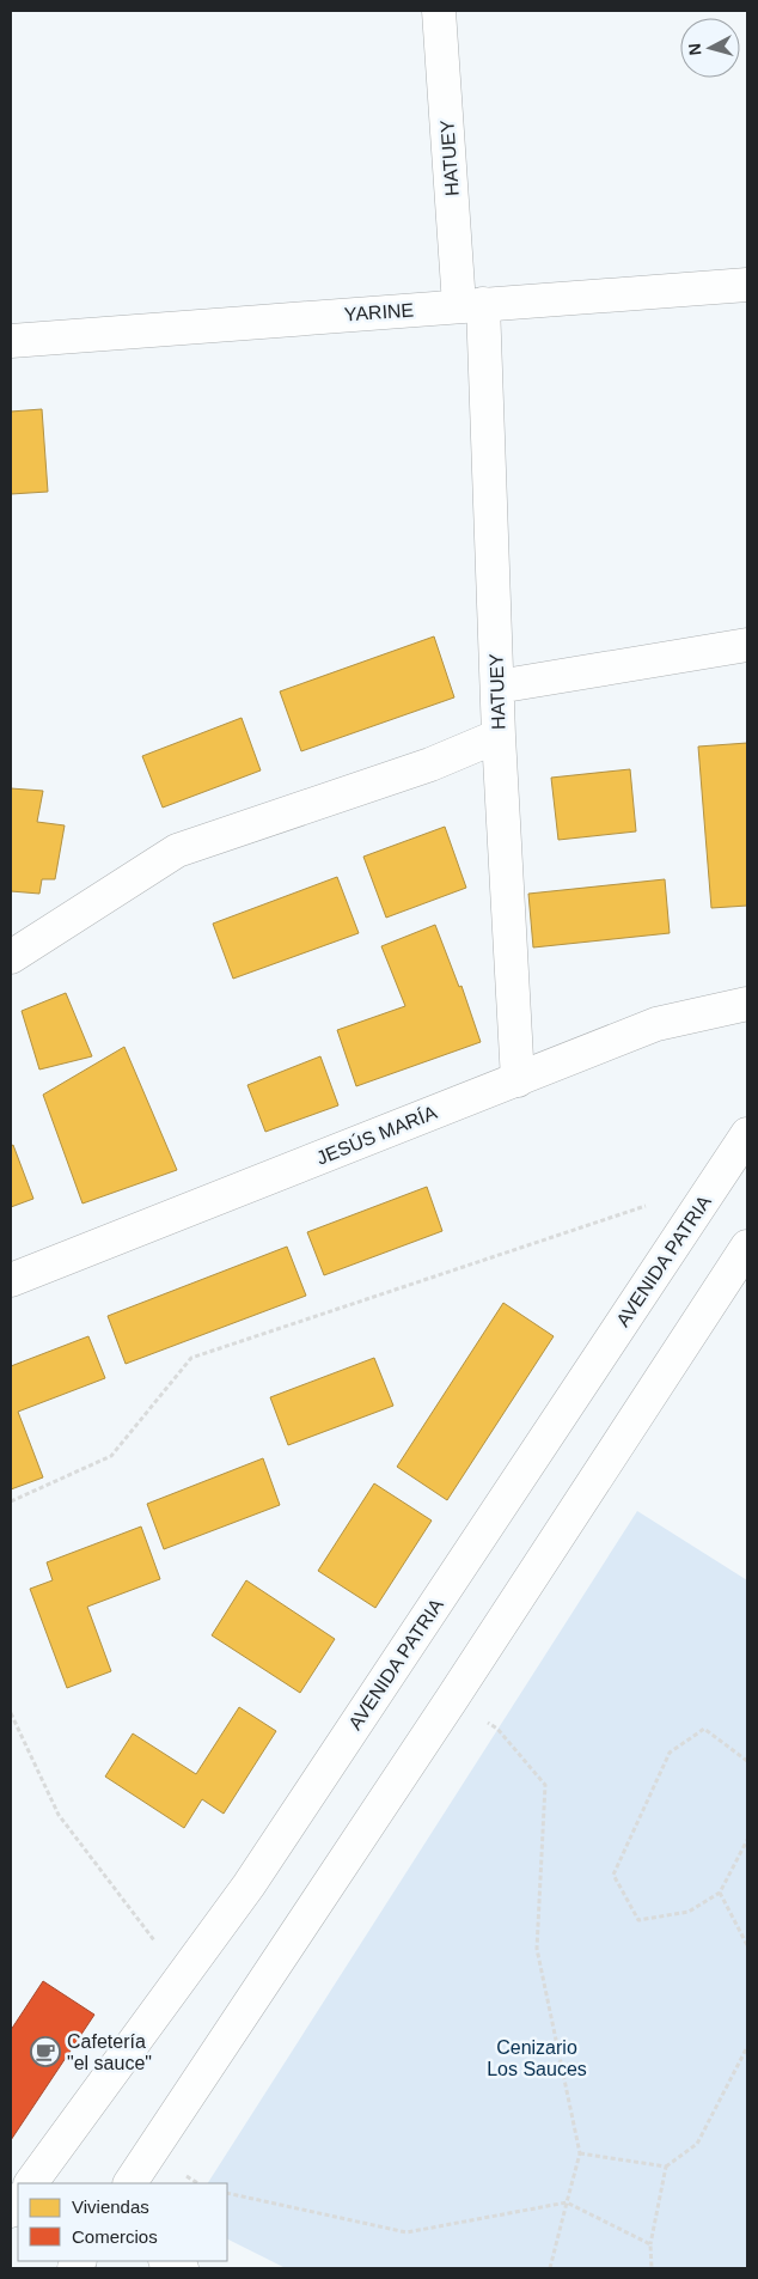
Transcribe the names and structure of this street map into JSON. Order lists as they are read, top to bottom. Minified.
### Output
{"streets":{"street":["HATUEY","YARINE","JESÚS MARÍA","AVENIDA PATRIA"]},"crossings":[["HATUEY","YARINE"],["HATUEY","JESÚS MARÍA"]],"parks":["Cenizario Los Sauces"],"places":{"cafe":["Cafetería \"el sauce\""]},"legend":["Viviendas","Comercios"],"north":"left"}
